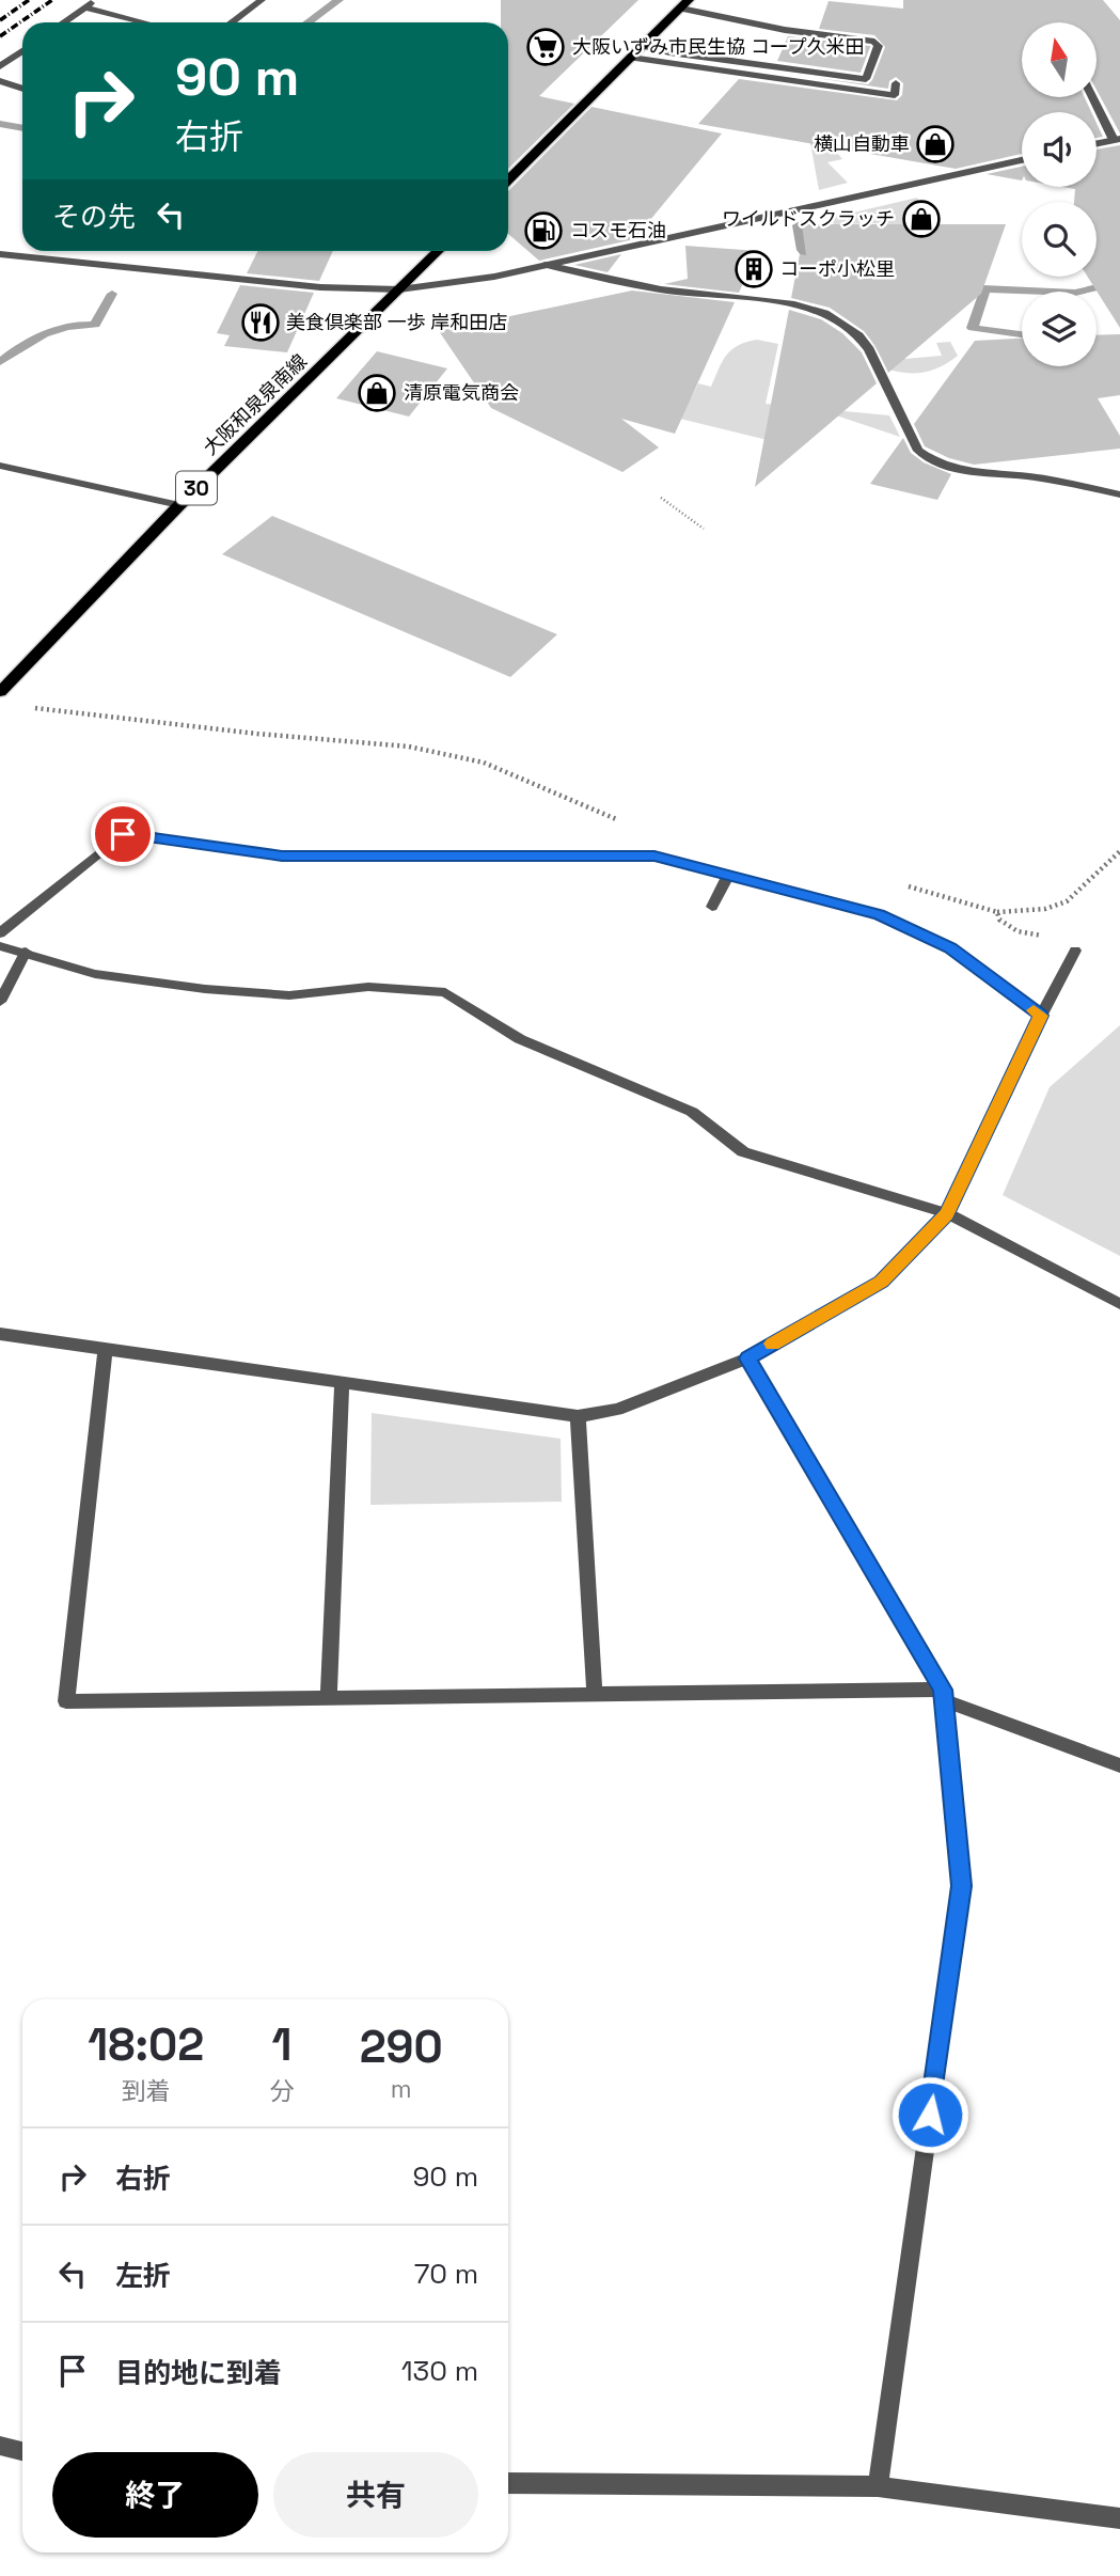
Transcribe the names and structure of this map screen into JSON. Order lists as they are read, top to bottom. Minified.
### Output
{"streets":{"main road":["大阪和泉泉南線","30"]},"places":{"supermarket":["大阪いずみ市民生協 コープ久米田"],"shop":["横山自動車","ワイルドスクラッチ","清原電気商会"],"fuel station":["コスモ石油"],"building":["コーポ小松里"],"restaurant":["美食倶楽部 一歩 岸和田店"]},"north":"top","page":{"turn":["90 m","右折"],"then":"その先","eta":["18:02","到着","1","分","290","m"],"list":[{"name":"右折","value":"90 m"},{"name":"左折","value":"70 m"},{"name":"目的地に到着","value":"130 m"}],"buttons":["終了","共有"]}}
